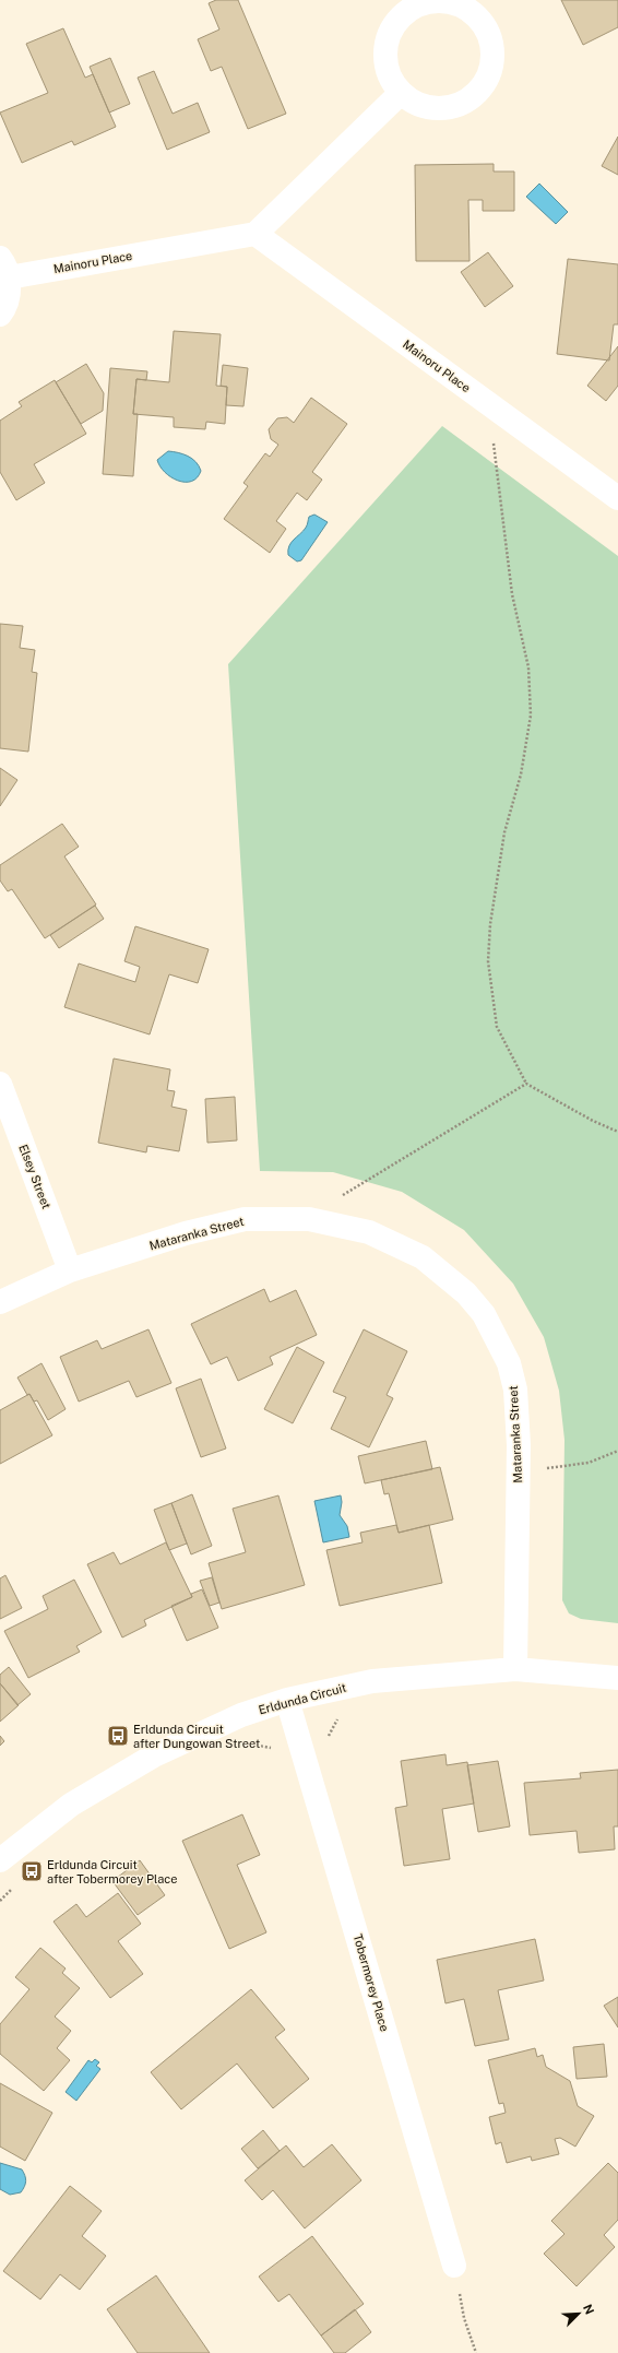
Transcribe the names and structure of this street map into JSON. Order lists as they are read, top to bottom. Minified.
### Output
{"streets":{"street":["Mainoru Place","Elsey Street","Mataranka Street","Erldunda Circuit","Tobermorey Place"]},"crossings":[["Elsey Street","Mataranka Street"],["Mataranka Street","Erldunda Circuit"],["Erldunda Circuit","Tobermorey Place"]],"places":{"bus stop":["Erldunda Circuit after Dungowan Street","Erldunda Circuit after Tobermorey Place"]},"north":"top right"}
